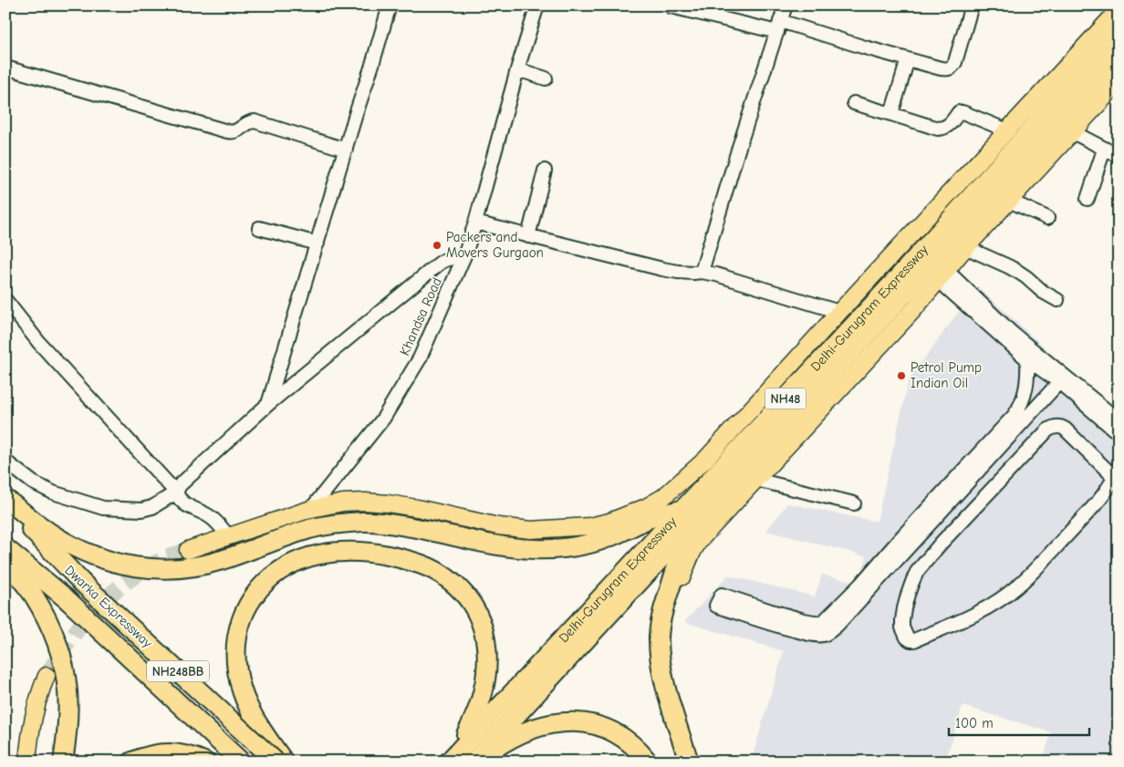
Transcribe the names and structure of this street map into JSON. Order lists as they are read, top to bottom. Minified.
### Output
{"streets":{"highway":["Delhi-Gurugram Expressway","NH48","Dwarka Expressway","NH248BB"],"street":["Khandsa Road"]},"places":["Packers and Movers Gurgaon","Petrol Pump Indian Oil"],"scale_bar":"100 m"}
